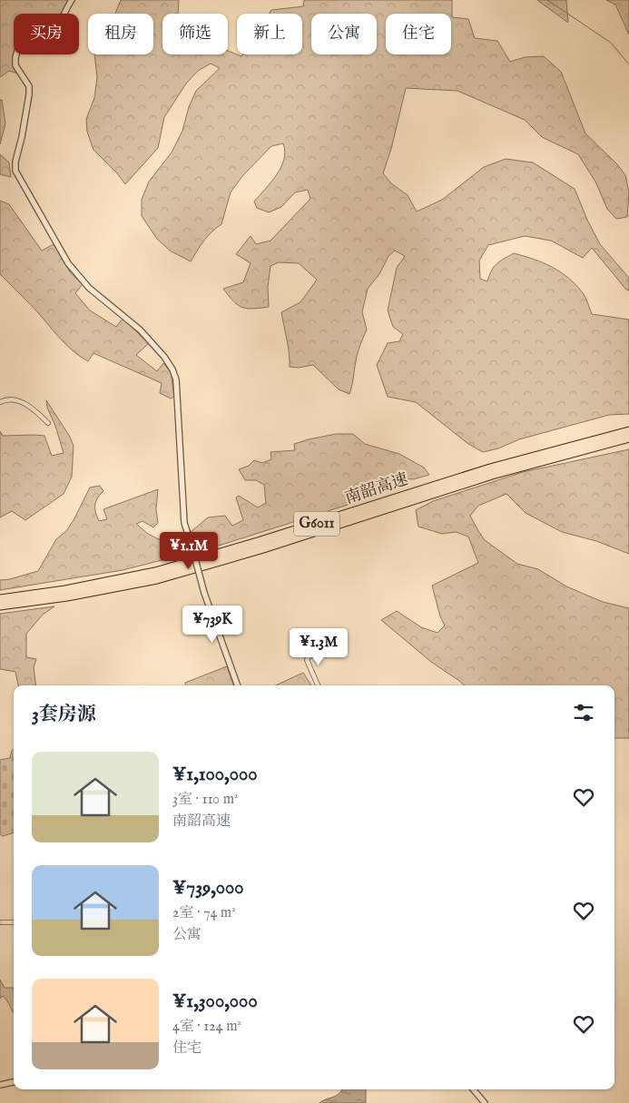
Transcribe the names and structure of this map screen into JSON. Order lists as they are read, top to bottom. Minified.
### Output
{"streets":{"highway":["南韶高速","G6011"]},"page":{"chip":["买房","租房","筛选","新上","公寓","住宅"],"price":["¥1.1M","¥739K","¥1.3M"],"heading":"3套房源","list":[{"name":"¥1,100,000","note":"3室 · 110 m² · 南韶高速"},{"name":"¥739,000","note":"2室 · 74 m² · 公寓"},{"name":"¥1,300,000","note":"4室 · 124 m² · 住宅"}]}}
